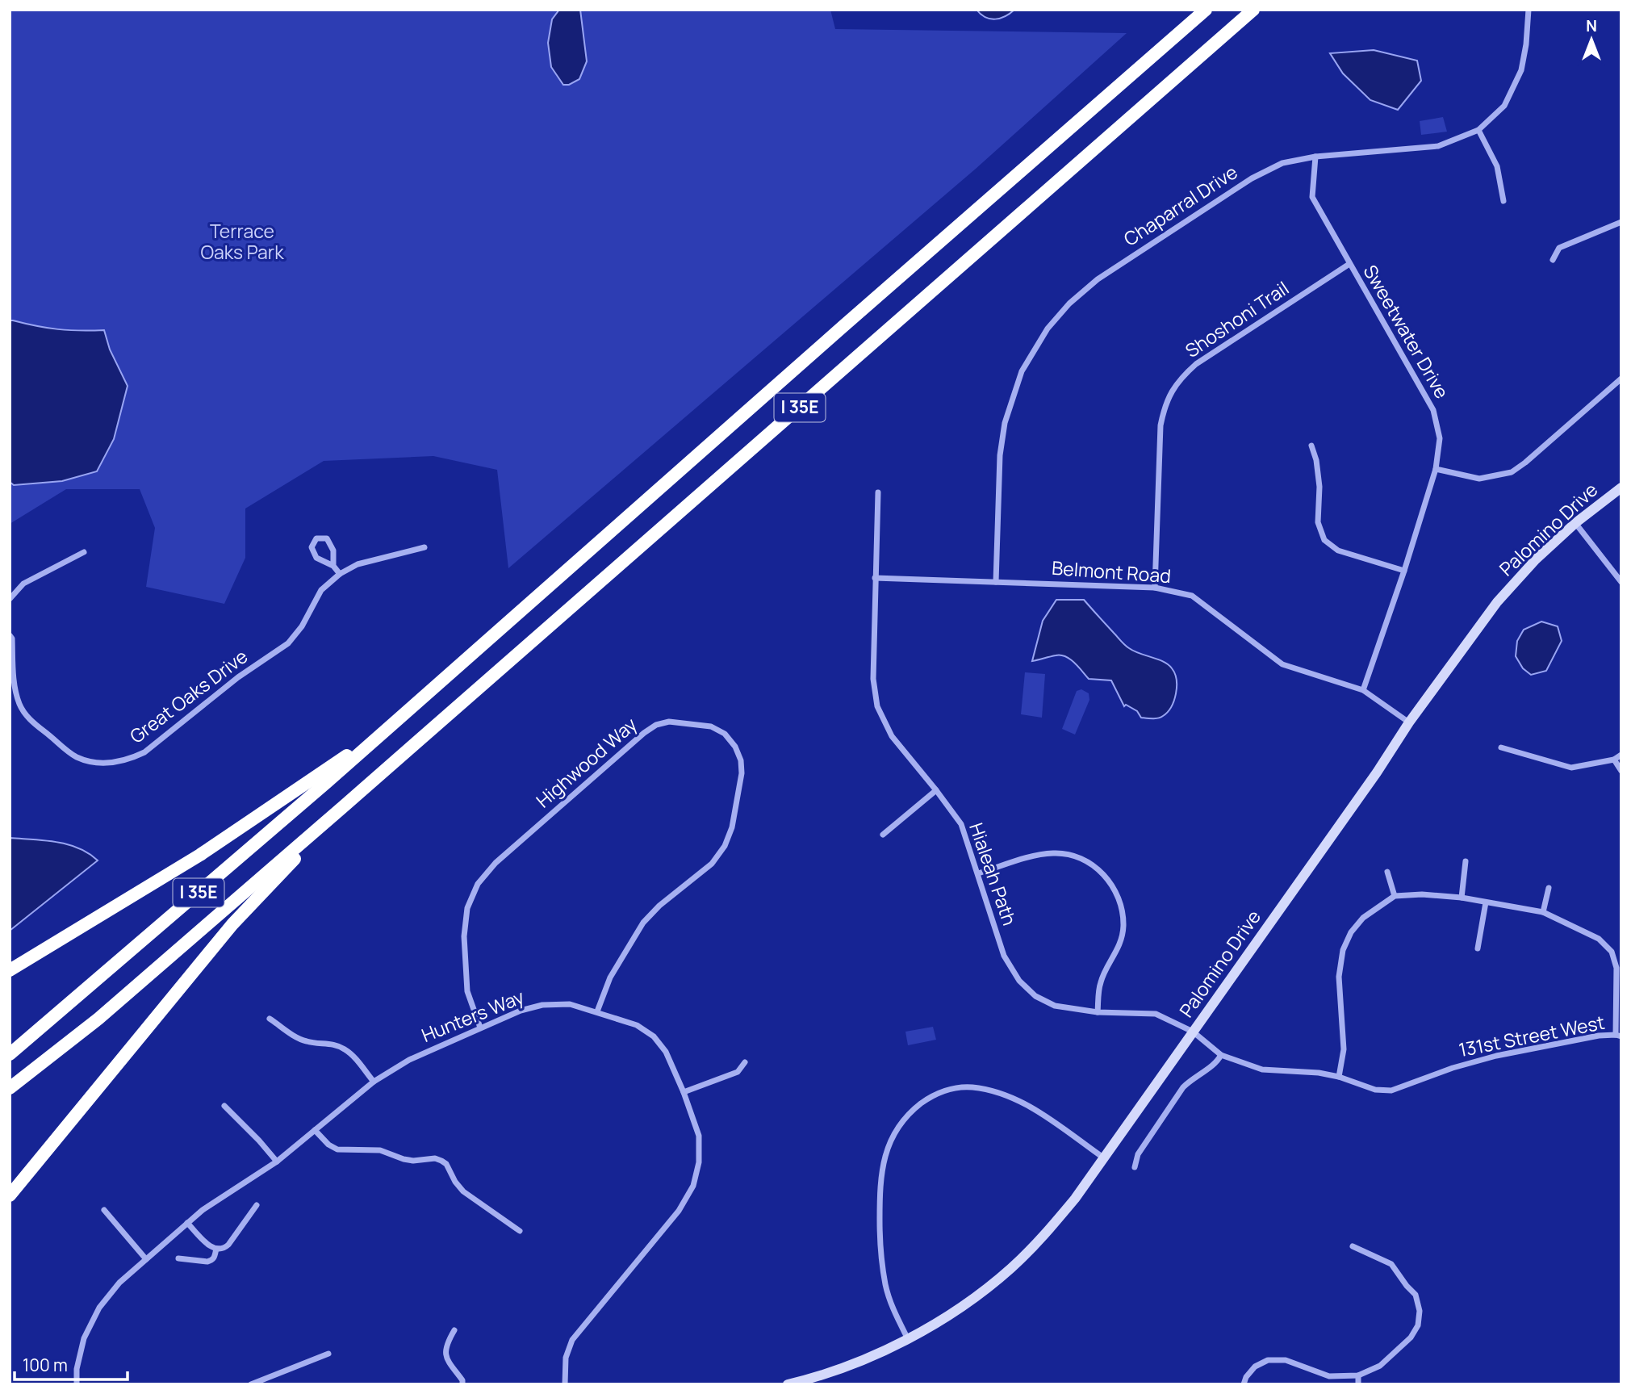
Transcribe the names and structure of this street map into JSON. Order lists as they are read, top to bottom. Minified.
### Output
{"streets":{"highway":["I 35E"],"street":["Chaparral Drive","Shoshoni Trail","Sweetwater Drive","Palomino Drive","Belmont Road","Great Oaks Drive","Highwood Way","Hialeah Path","Hunters Way","131st Street West"]},"crossings":[["Chaparral Drive","Sweetwater Drive"],["Chaparral Drive","Belmont Road"],["Shoshoni Trail","Sweetwater Drive"],["Shoshoni Trail","Belmont Road"],["Sweetwater Drive","Belmont Road"],["Palomino Drive","Belmont Road"],["Palomino Drive","Hialeah Path"],["Palomino Drive","131st Street West"],["Belmont Road","Hialeah Path"],["Highwood Way","Hunters Way"],["Hialeah Path","131st Street West"]],"parks":["Terrace Oaks Park"],"scale_bar":"100 m","north":"top"}
